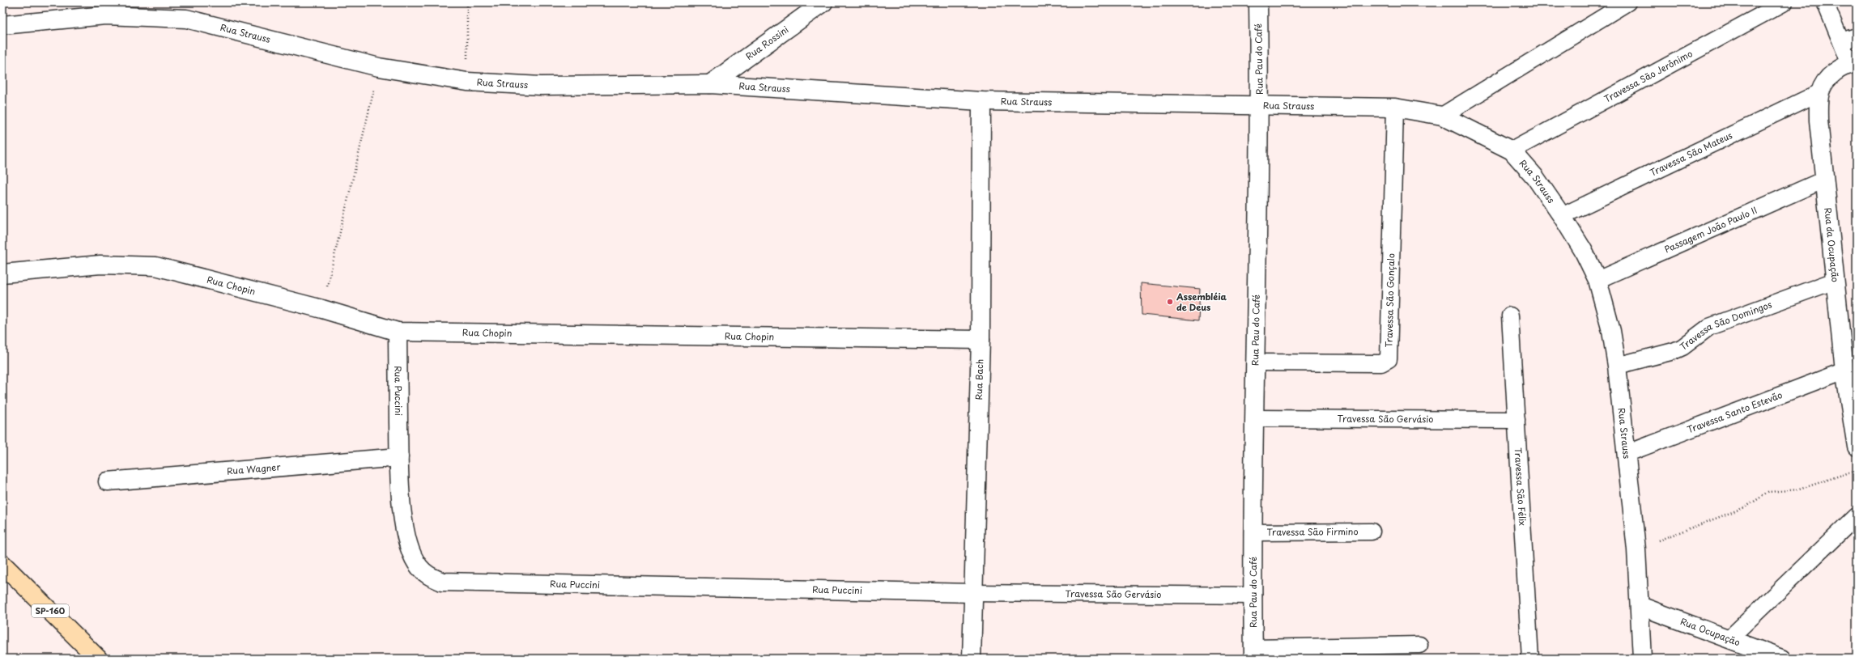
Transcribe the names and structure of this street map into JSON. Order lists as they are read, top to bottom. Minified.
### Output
{"streets":{"highway":["SP-160"],"street":["Rua Strauss","Rua Rossini","Rua Pau do Café","Rua da Ocupação","Rua Chopin","Rua Bach","Rua Puccini","Rua Wagner","Rua Ocupação"],"lane":["Travessa São Jerônimo","Travessa São Mateus","Passagem João Paulo II","Travessa São Gonçalo","Travessa São Domingos","Travessa Santo Estevão","Travessa São Gervásio","Travessa São Félix","Travessa São Firmino"]},"crossings":[["Rua Strauss","Rua Rossini"],["Rua Strauss","Rua Pau do Café"],["Rua Strauss","Travessa São Jerônimo"],["Rua Strauss","Travessa São Mateus"],["Rua Strauss","Passagem João Paulo II"],["Rua Strauss","Travessa São Gonçalo"],["Rua Strauss","Travessa São Domingos"],["Rua Strauss","Rua Bach"],["Rua Strauss","Travessa Santo Estevão"],["Rua Strauss","Rua Ocupação"],["Rua Pau do Café","Travessa São Gonçalo"],["Rua Pau do Café","Travessa São Gervásio"],["Rua Pau do Café","Travessa São Firmino"],["Travessa São Mateus","Rua da Ocupação"],["Passagem João Paulo II","Rua da Ocupação"],["Rua da Ocupação","Travessa São Domingos"],["Rua da Ocupação","Travessa Santo Estevão"],["Rua Chopin","Rua Bach"],["Rua Chopin","Rua Puccini"],["Rua Bach","Rua Puccini"],["Rua Bach","Travessa São Gervásio"],["Rua Puccini","Travessa São Gervásio"],["Rua Puccini","Rua Wagner"],["Travessa São Gervásio","Travessa São Félix"]],"places":["Assembléia de Deus"]}
